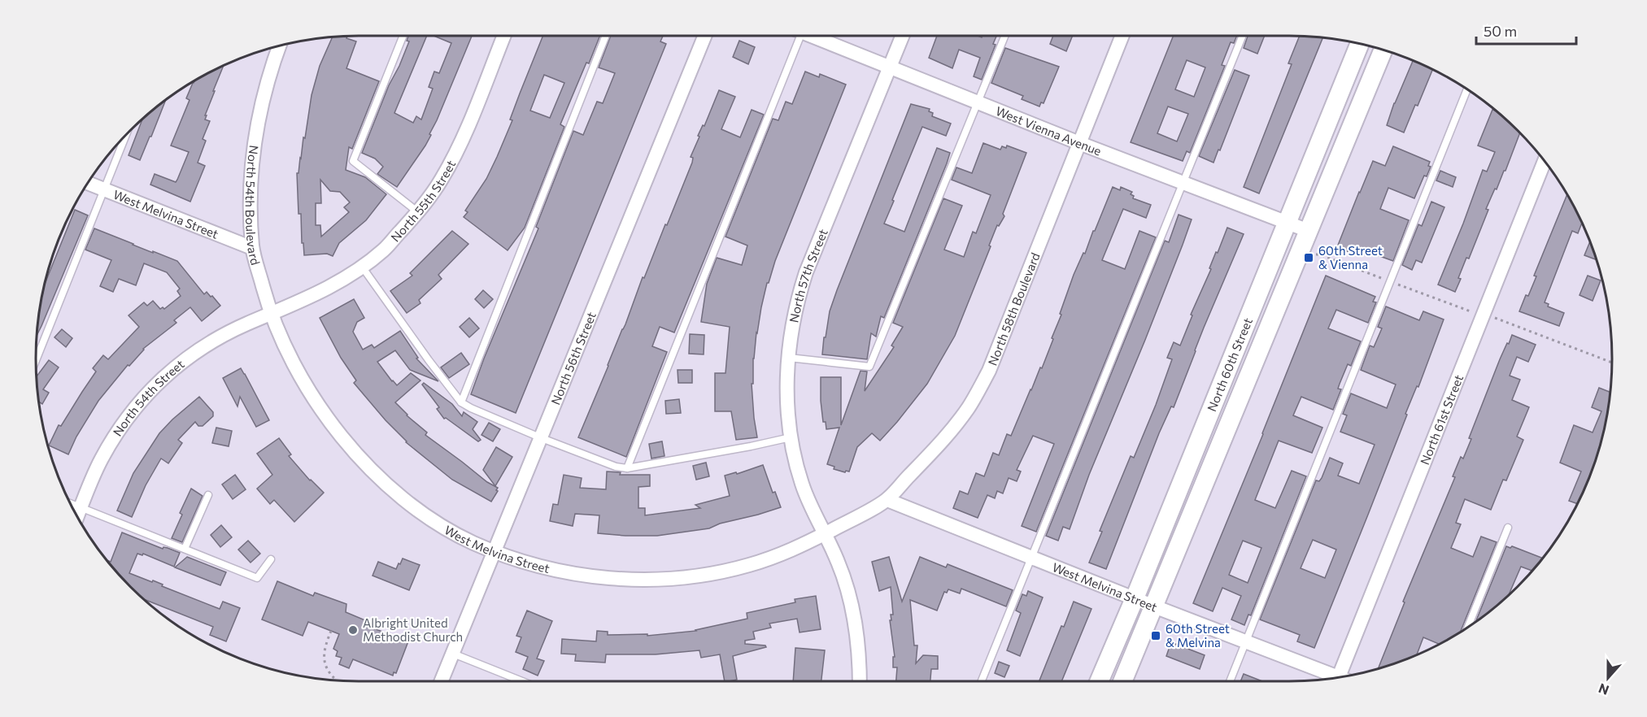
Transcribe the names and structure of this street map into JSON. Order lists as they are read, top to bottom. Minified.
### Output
{"streets":{"main road":["North 60th Street"],"street":["West Vienna Avenue","North 55th Street","North 54th Boulevard","West Melvina Street","North 57th Street","North 58th Boulevard","North 56th Street","North 54th Street","North 61st Street"]},"crossings":[["West Vienna Avenue","North 57th Street"],["West Vienna Avenue","North 58th Boulevard"],["West Vienna Avenue","North 60th Street"],["North 55th Street","North 54th Boulevard"],["North 55th Street","West Melvina Street"],["North 55th Street","North 54th Street"],["North 54th Boulevard","West Melvina Street"],["North 54th Boulevard","North 54th Street"],["West Melvina Street","North 57th Street"],["West Melvina Street","North 58th Boulevard"],["West Melvina Street","North 56th Street"],["West Melvina Street","North 60th Street"],["West Melvina Street","North 54th Street"],["North 57th Street","North 58th Boulevard"]],"places":{"transit":["60th Street & Vienna","60th Street & Melvina"],"other":["Albright United Methodist Church"]},"scale_bar":"50 m","north":"bottom"}
